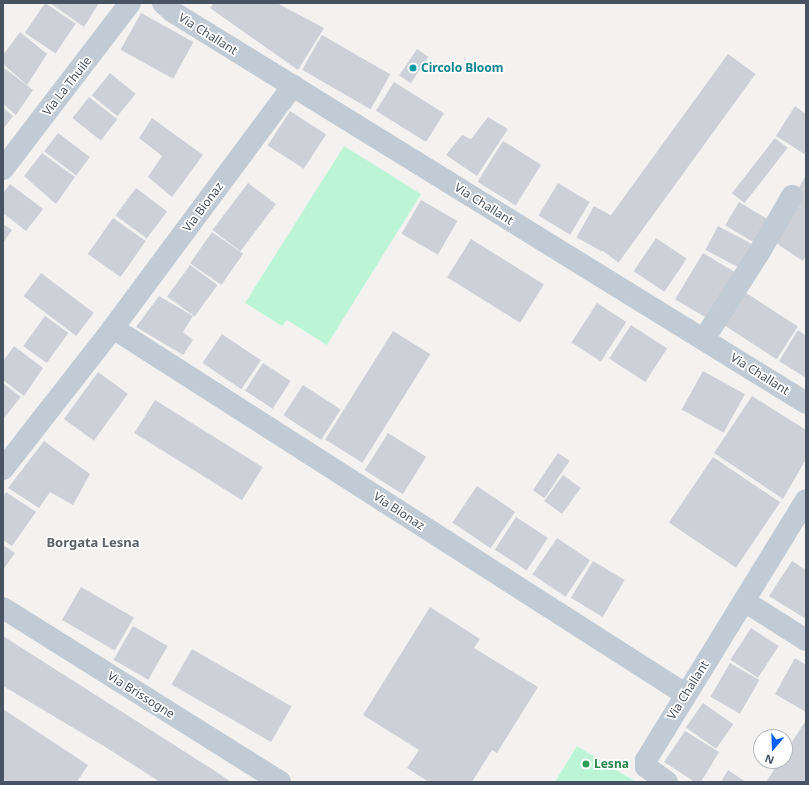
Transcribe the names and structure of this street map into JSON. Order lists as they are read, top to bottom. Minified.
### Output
{"streets":{"street":["Via Challant","Via La Thuile","Via Bionaz","Via Brissogne"]},"crossings":[["Via Challant","Via Bionaz"]],"districts":["Borgata Lesna"],"places":["Circolo Bloom","Lesna"],"north":"bottom"}
